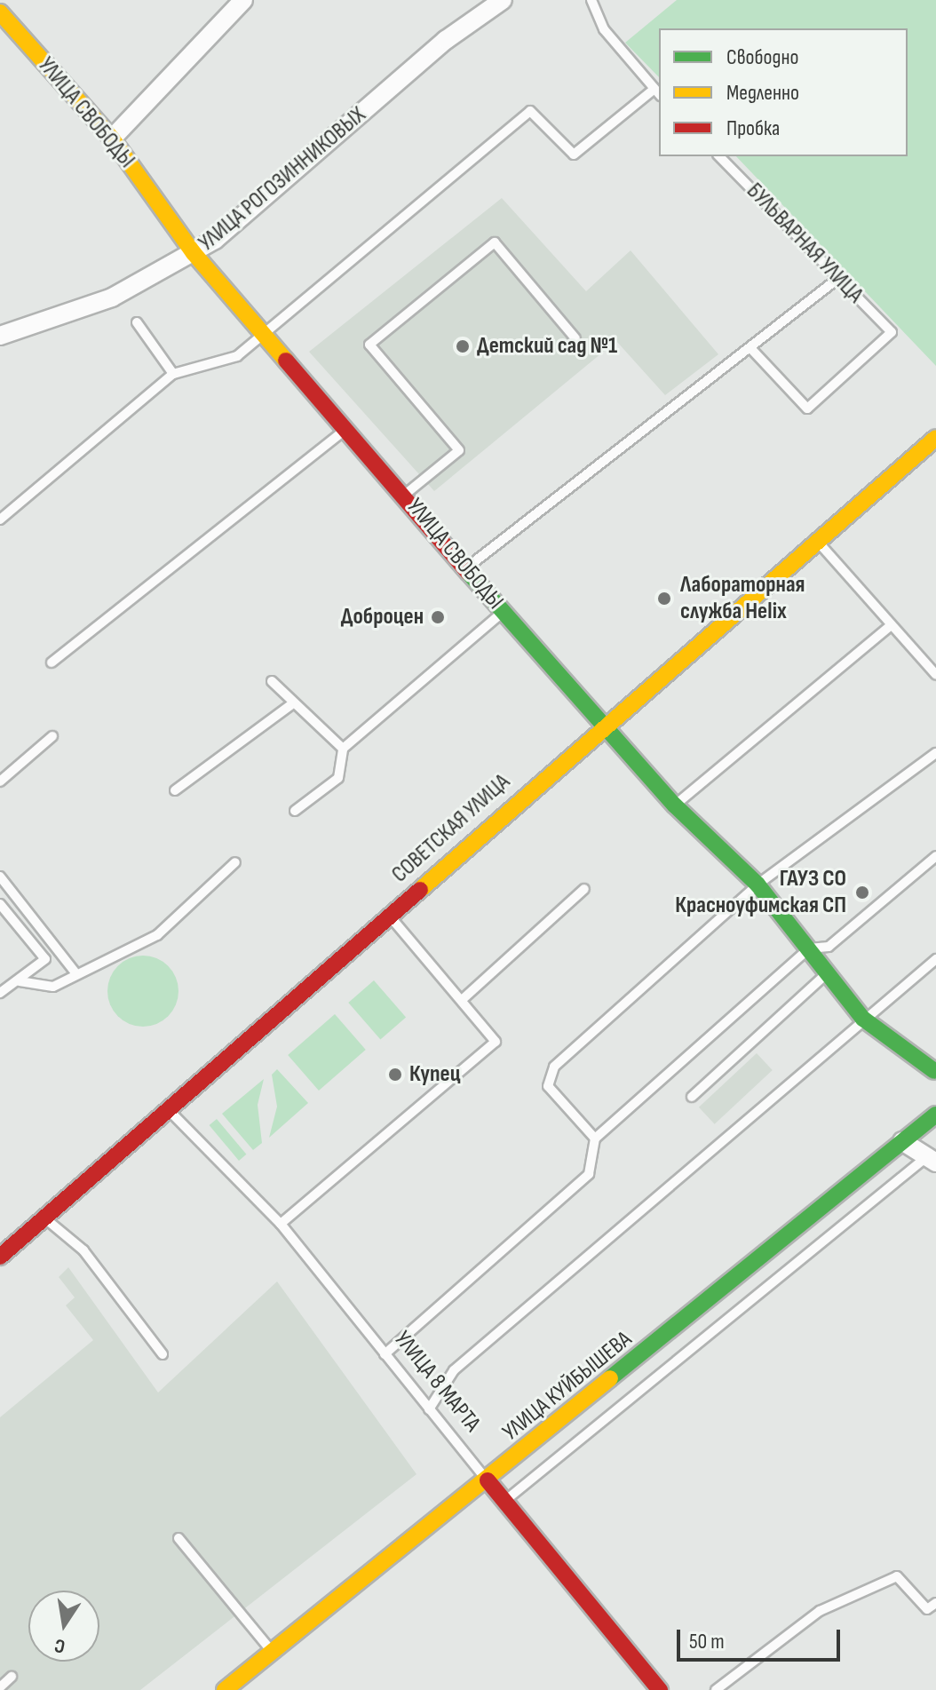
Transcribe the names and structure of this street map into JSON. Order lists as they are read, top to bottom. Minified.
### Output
{"streets":{"main road":["УЛИЦА СВОБОДЫ","СОВЕТСКАЯ УЛИЦА","УЛИЦА 8 МАРТА","УЛИЦА КУЙБЫШЕВА"],"street":["УЛИЦА РОГОЗИННИКОВЫХ"],"lane":["БУЛЬВАРНАЯ УЛИЦА"]},"crossings":[["УЛИЦА СВОБОДЫ","УЛИЦА РОГОЗИННИКОВЫХ"],["УЛИЦА СВОБОДЫ","СОВЕТСКАЯ УЛИЦА"],["СОВЕТСКАЯ УЛИЦА","УЛИЦА 8 МАРТА"],["УЛИЦА 8 МАРТА","УЛИЦА КУЙБЫШЕВА"]],"places":["Детский сад №1","Лабораторная служба Helix","Доброцен","ГАУЗ СО Красноуфимская СП","Купец"],"legend":["Свободно","Медленно","Пробка"],"scale_bar":"50 m","north":"bottom"}
